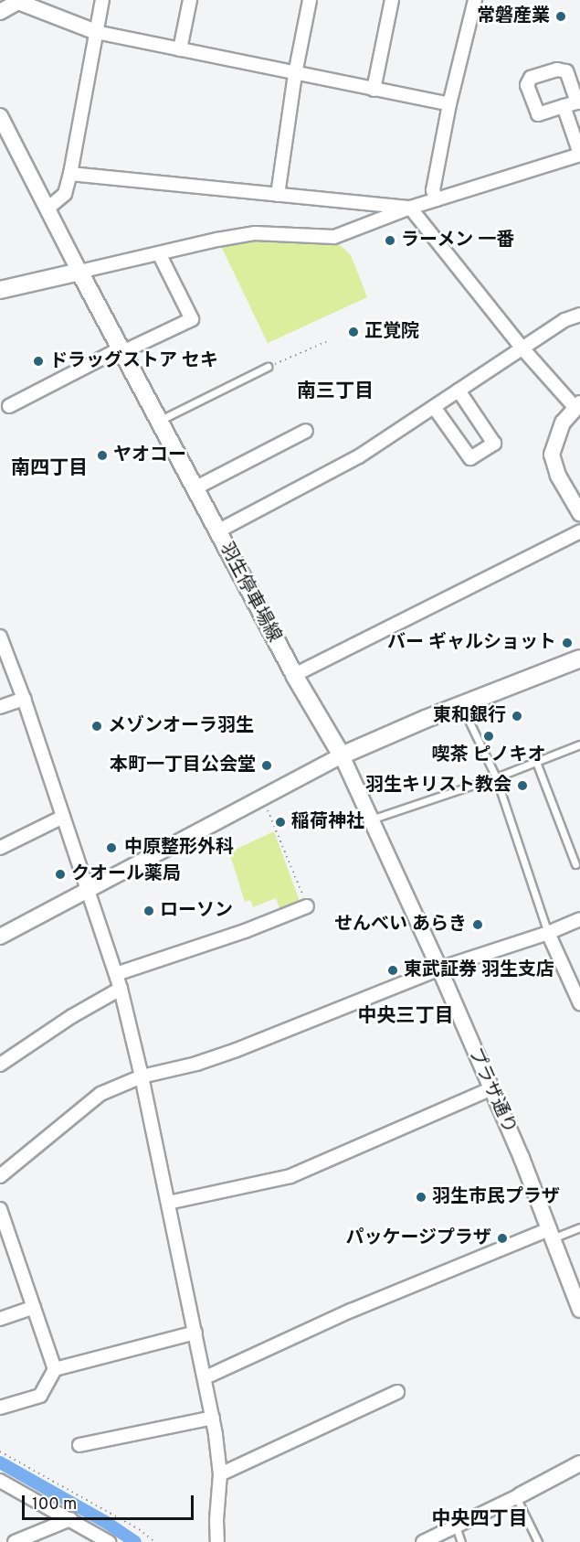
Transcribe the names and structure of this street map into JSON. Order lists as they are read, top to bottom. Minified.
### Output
{"streets":{"main road":["羽生停車場線"],"street":["プラザ通り"]},"crossings":[["羽生停車場線","プラザ通り"]],"districts":["南三丁目","南四丁目","中央三丁目","中央四丁目"],"places":["常磐産業","ラーメン 一番","正覚院","ドラッグストア セキ","ヤオコー","バー ギャルショット","東和銀行","メゾンオーラ羽生","喫茶 ピノキオ","本町一丁目公会堂","羽生キリスト教会","稲荷神社","中原整形外科","クオール薬局","ローソン","せんべい あらき","東武証券 羽生支店","羽生市民プラザ","パッケージプラザ"],"scale_bar":"100 m"}
